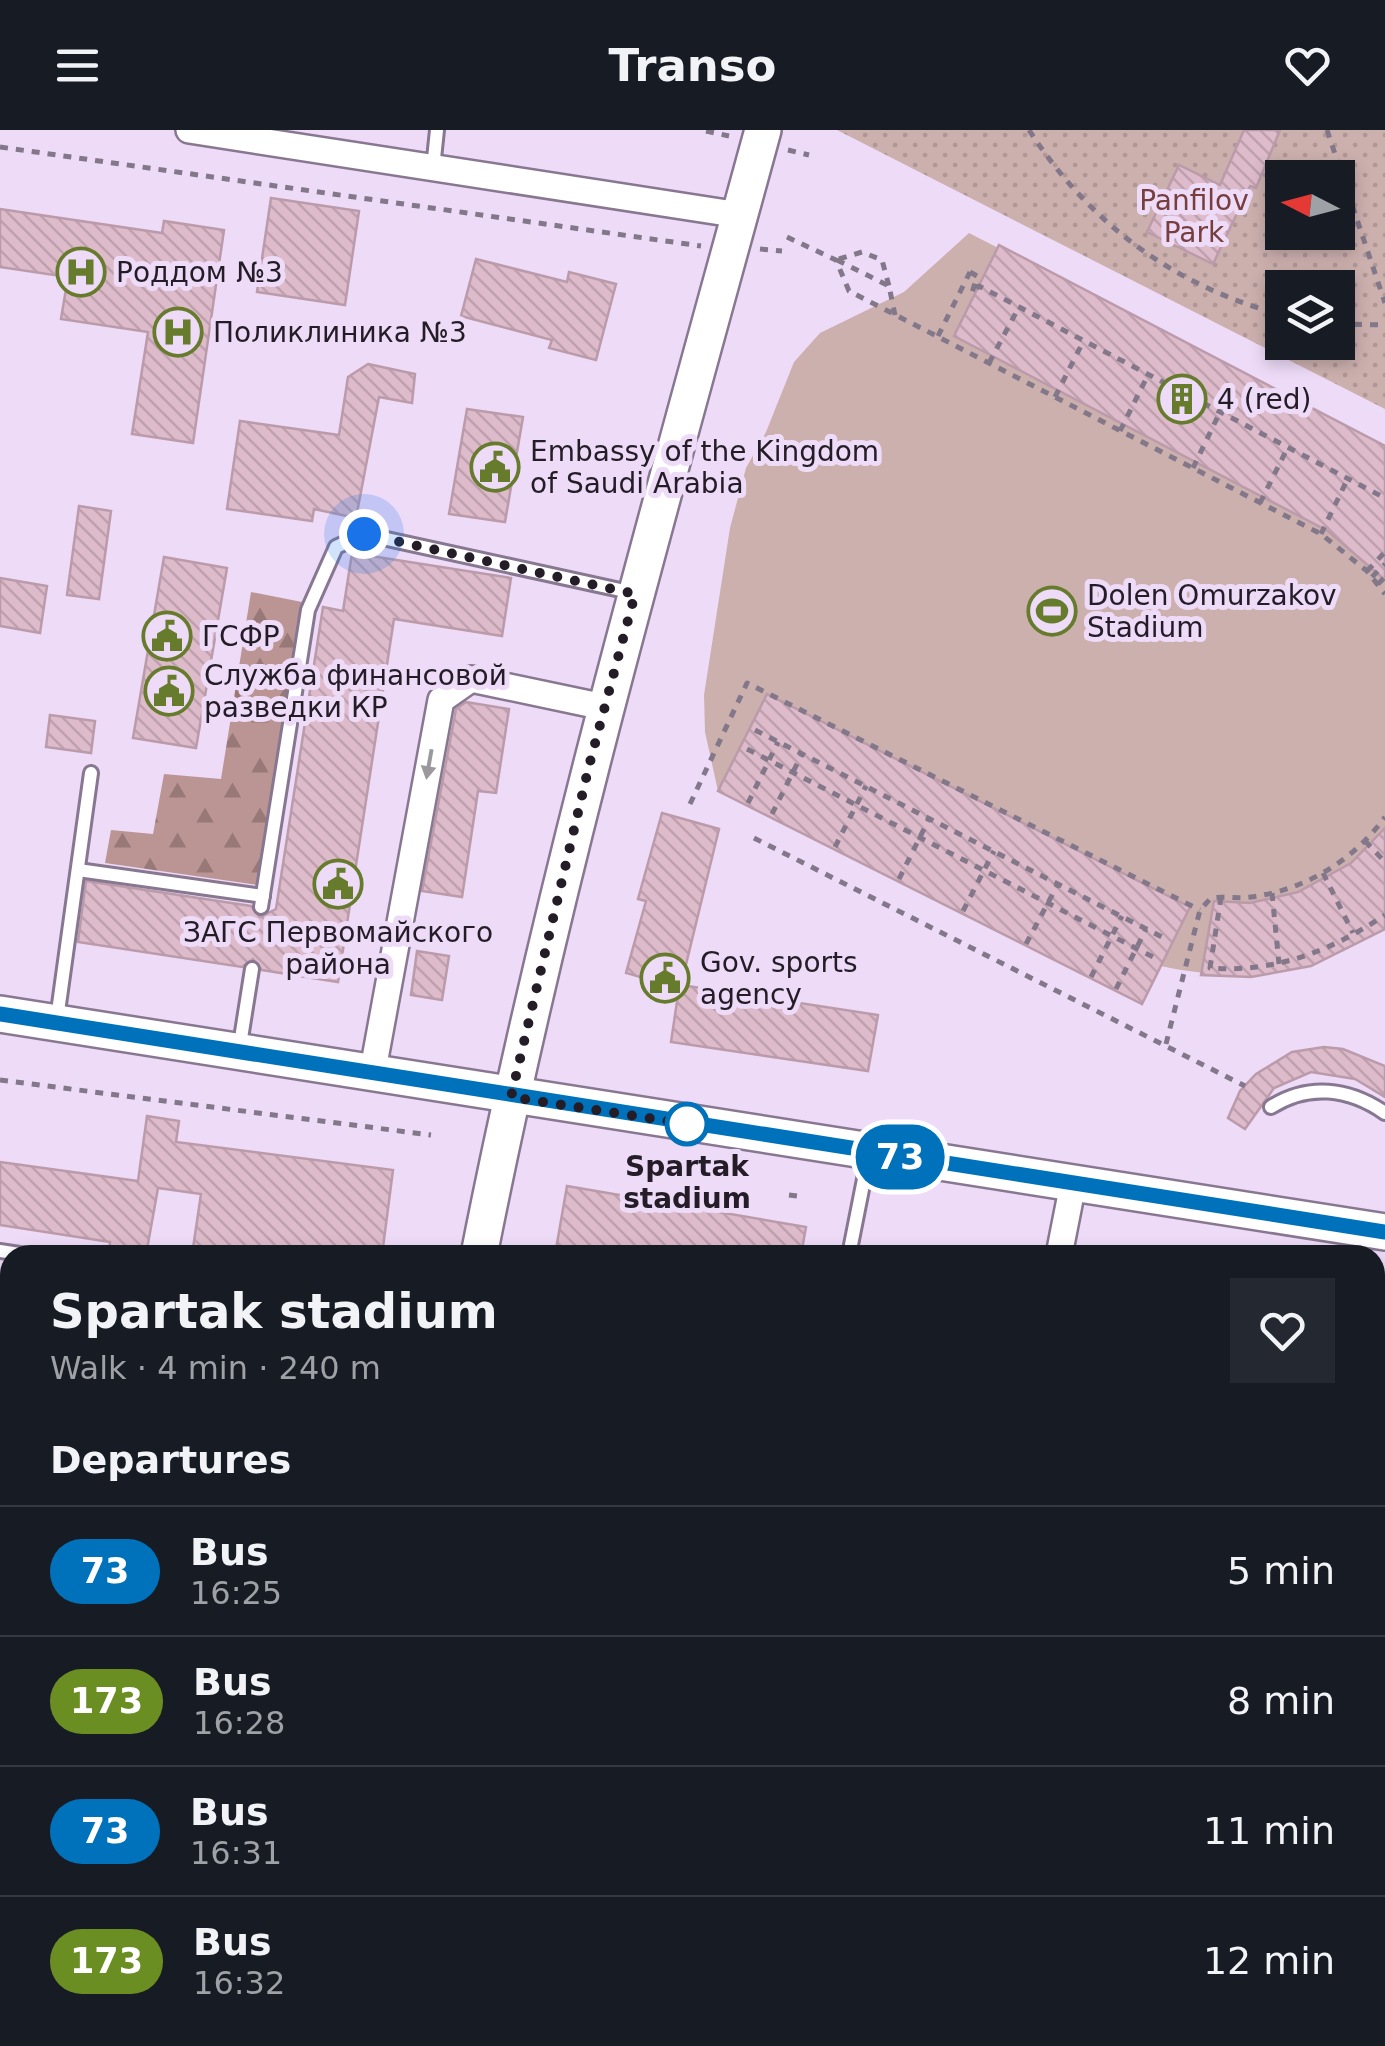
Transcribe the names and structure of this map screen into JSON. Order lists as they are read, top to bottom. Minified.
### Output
{"parks":["Panfilov Park"],"places":{"hospital":["Роддом №3","Поликлиника №3"],"building":["4 (red)"],"public building":["Embassy of the Kingdom of Saudi Arabia","ГСФР","Служба финансовой разведки КР","ЗАГС Первомайского района","Gov. sports agency"],"sports":["Dolen Omurzakov Stadium"],"other":["Spartak stadium"]},"lines":["bus line 73"],"north":"left","page":{"header":"Transo","on_map":"73","heading":[["Spartak stadium","Walk · 4 min · 240 m"],"Departures"],"list":[{"mark":"73","name":"Bus","note":"16:25","value":"5 min"},{"mark":"173","name":"Bus","note":"16:28","value":"8 min"},{"mark":"73","name":"Bus","note":"16:31","value":"11 min"},{"mark":"173","name":"Bus","note":"16:32","value":"12 min"}]}}
